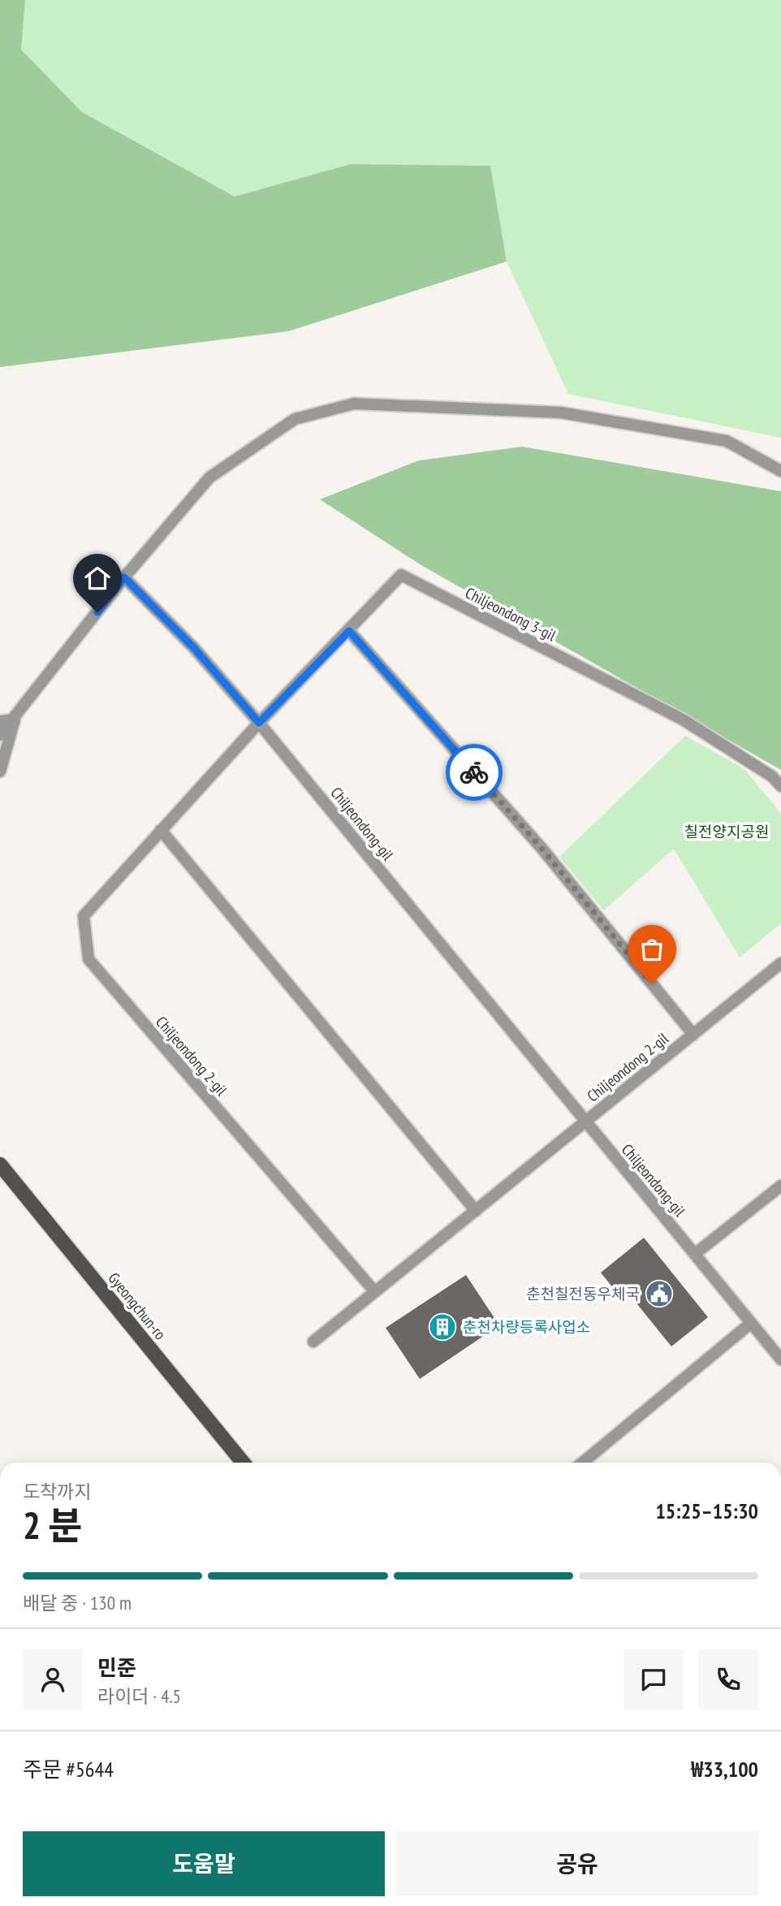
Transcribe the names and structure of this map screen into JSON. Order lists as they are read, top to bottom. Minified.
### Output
{"streets":{"main road":["Gyeongchun-ro"],"street":["Chiljeondong 3-gil","Chiljeondong-gil","Chiljeondong 2-gil"]},"crossings":[["Chiljeondong 3-gil","Chiljeondong-gil"],["Chiljeondong 3-gil","Chiljeondong 2-gil"],["Chiljeondong-gil","Chiljeondong 2-gil"]],"parks":["칠전양지공원"],"places":{"public building":["춘천칠전동우체국"],"building":["춘천차량등록사업소"]},"page":{"heading":["2 분","도착까지","15:25–15:30"],"panel":["민준","라이더 · 4.5","주문 #5644","₩33,100"],"bar":"배달 중 · 130 m","buttons":["도움말","공유"]}}
